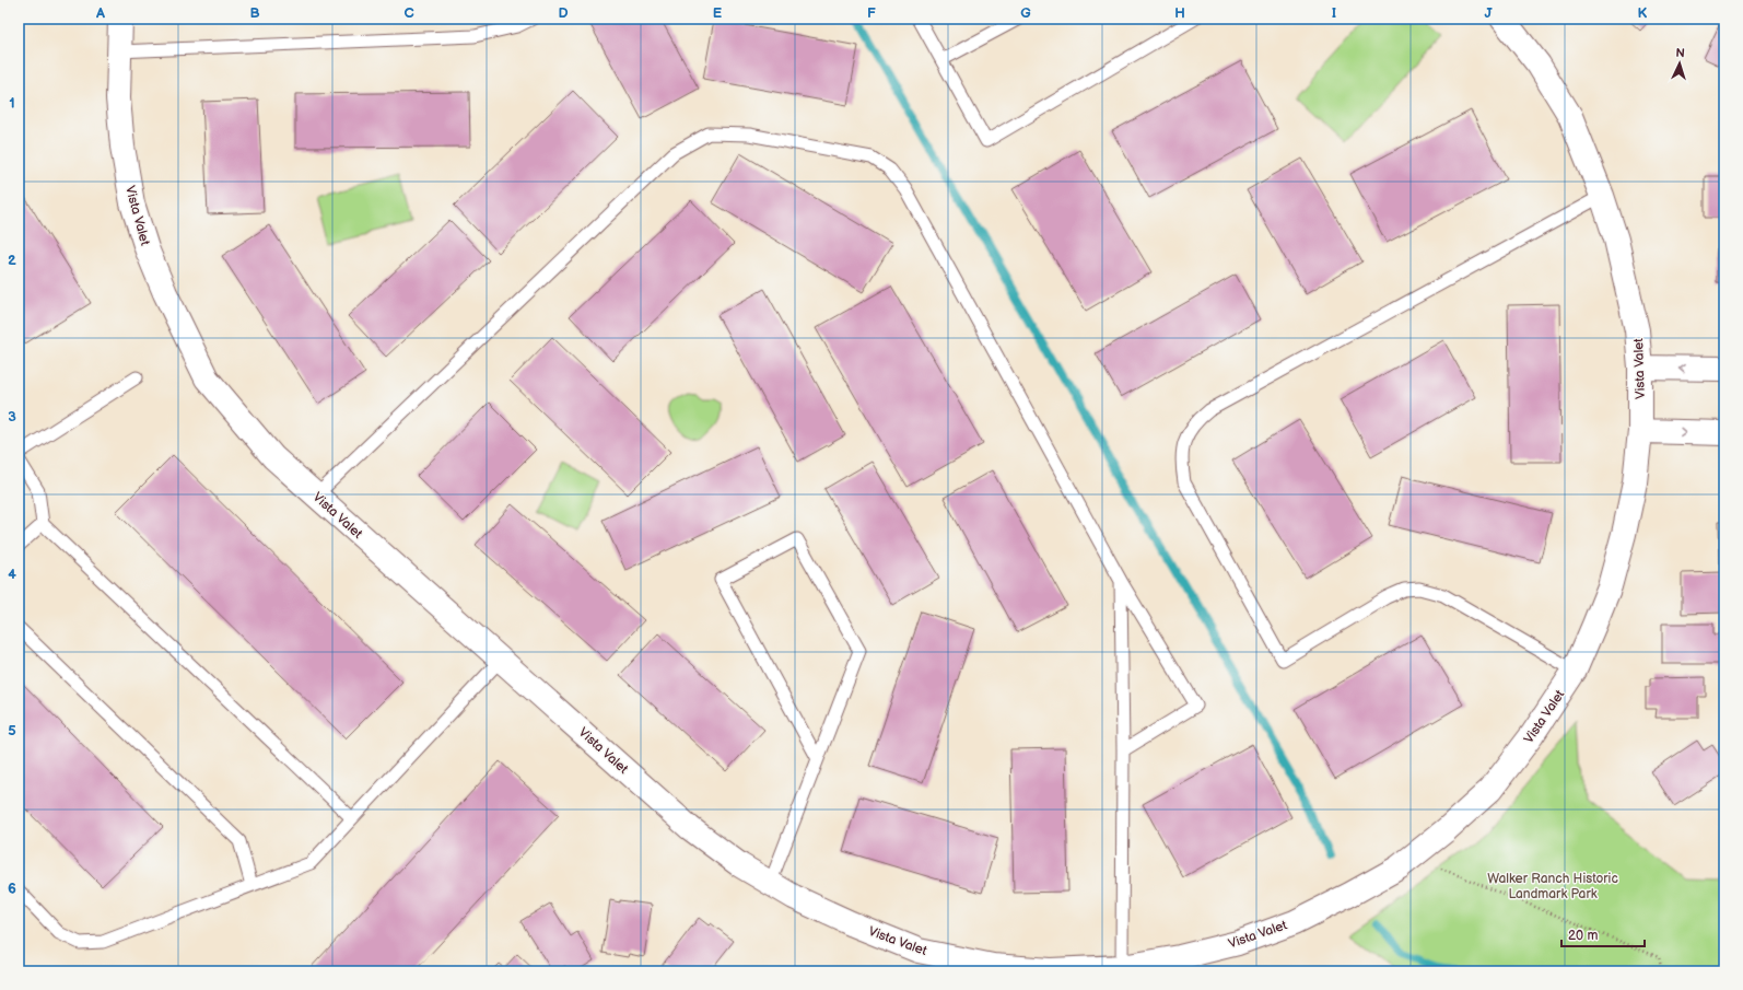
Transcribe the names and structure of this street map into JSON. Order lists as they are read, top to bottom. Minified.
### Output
{"streets":{"street":["Vista Valet"]},"parks":["Walker Ranch Historic Landmark Park"],"scale_bar":"20 m","north":"top","grid":{"columns":["A","B","C","D","E","F","G","H","I","J","K"],"rows":["1","2","3","4","5","6"]}}
